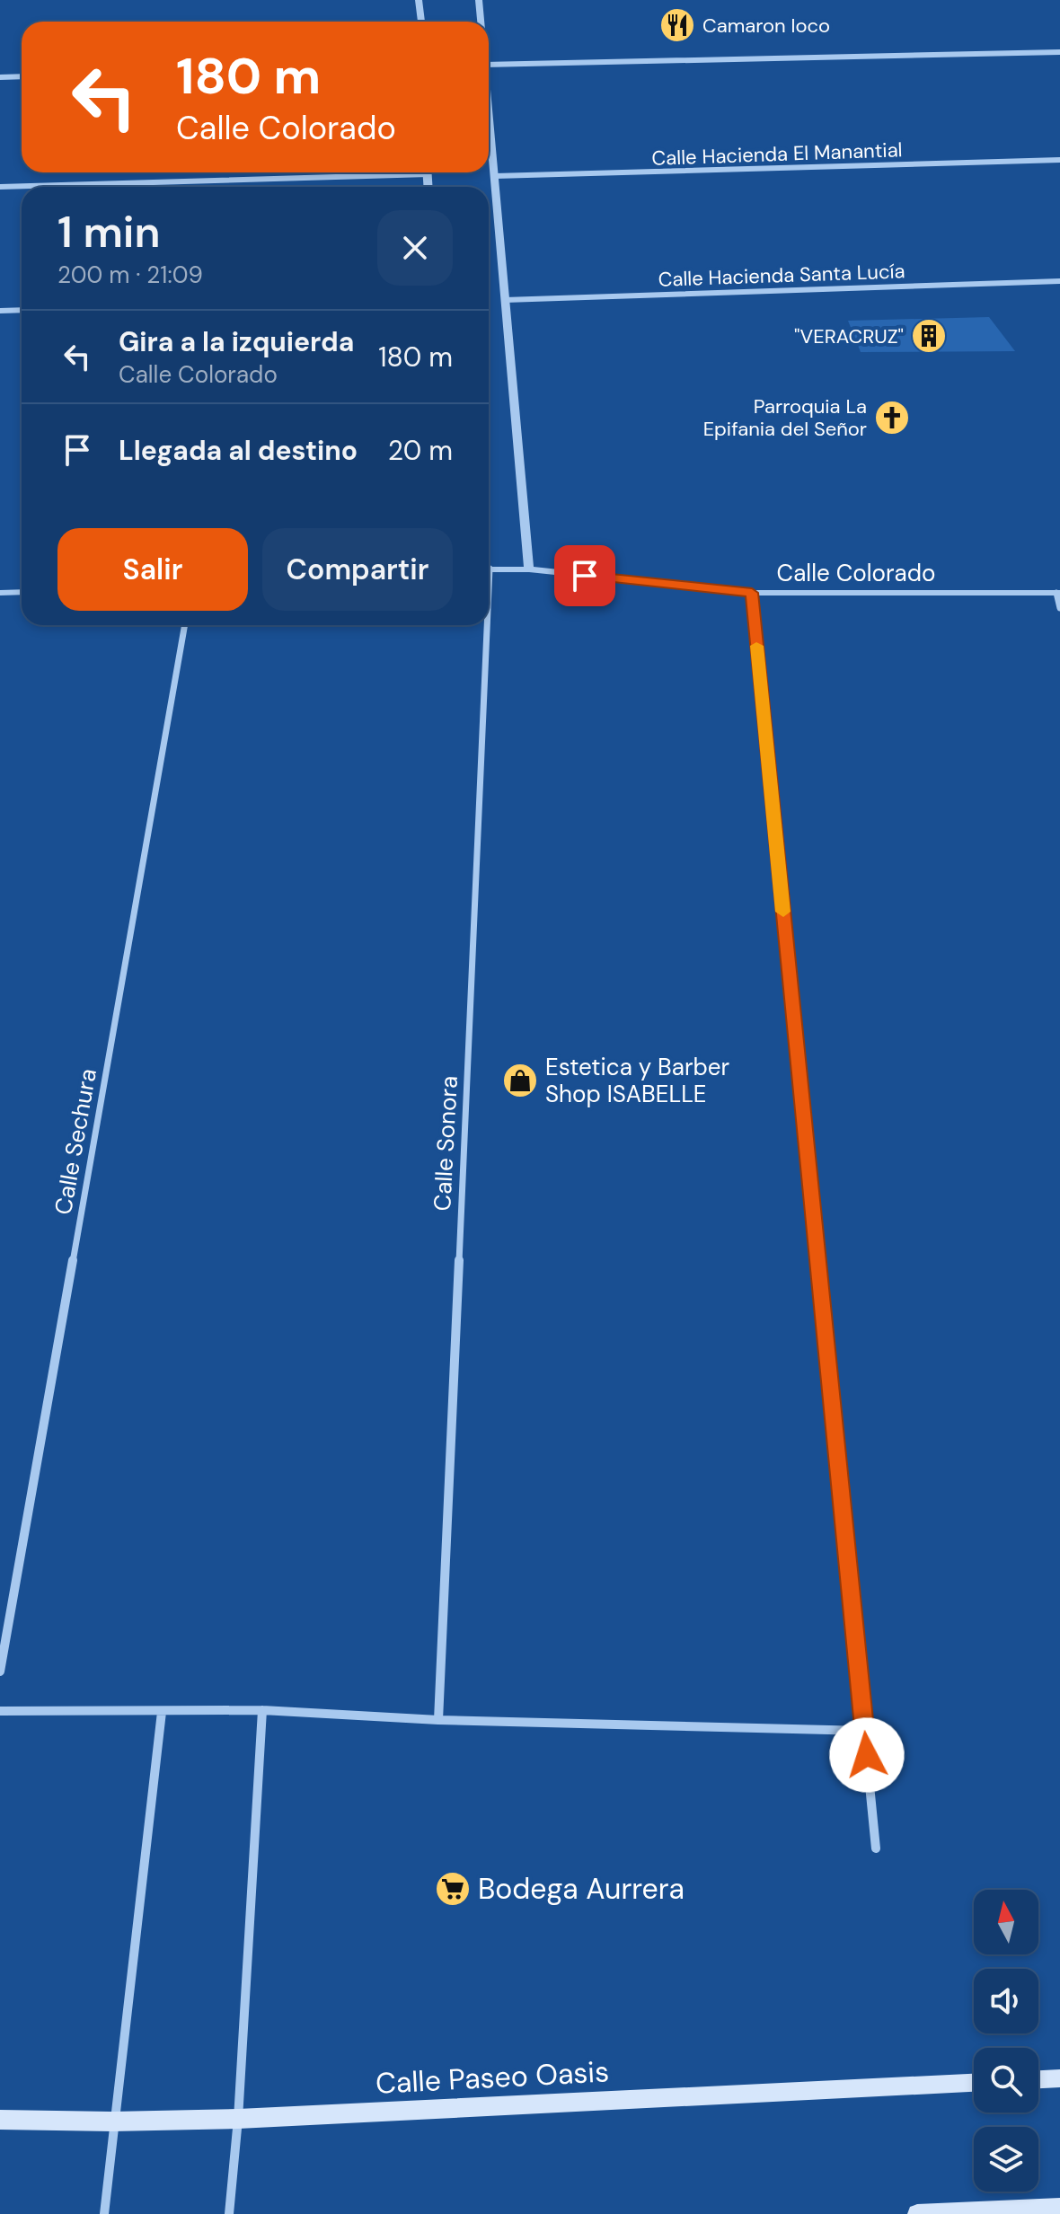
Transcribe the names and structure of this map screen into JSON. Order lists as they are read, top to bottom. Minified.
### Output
{"streets":{"main road":["Calle Paseo Oasis"],"street":["Calle Hacienda El Manantial","Calle Hacienda Santa Lucía","Calle Colorado","Calle Sechura","Calle Sonora"]},"places":{"restaurant":["Camaron loco"],"building":["\"VERACRUZ\""],"church":["Parroquia La Epifania del Señor"],"shop":["Estetica y Barber Shop ISABELLE"],"supermarket":["Bodega Aurrera"]},"north":"top","page":{"turn":["180 m","Calle Colorado"],"heading":["1 min","200 m · 21:09"],"list":[{"name":"Gira a la izquierda","note":"Calle Colorado","value":"180 m"},{"name":"Llegada al destino","value":"20 m"}],"buttons":["Salir","Compartir"]}}
